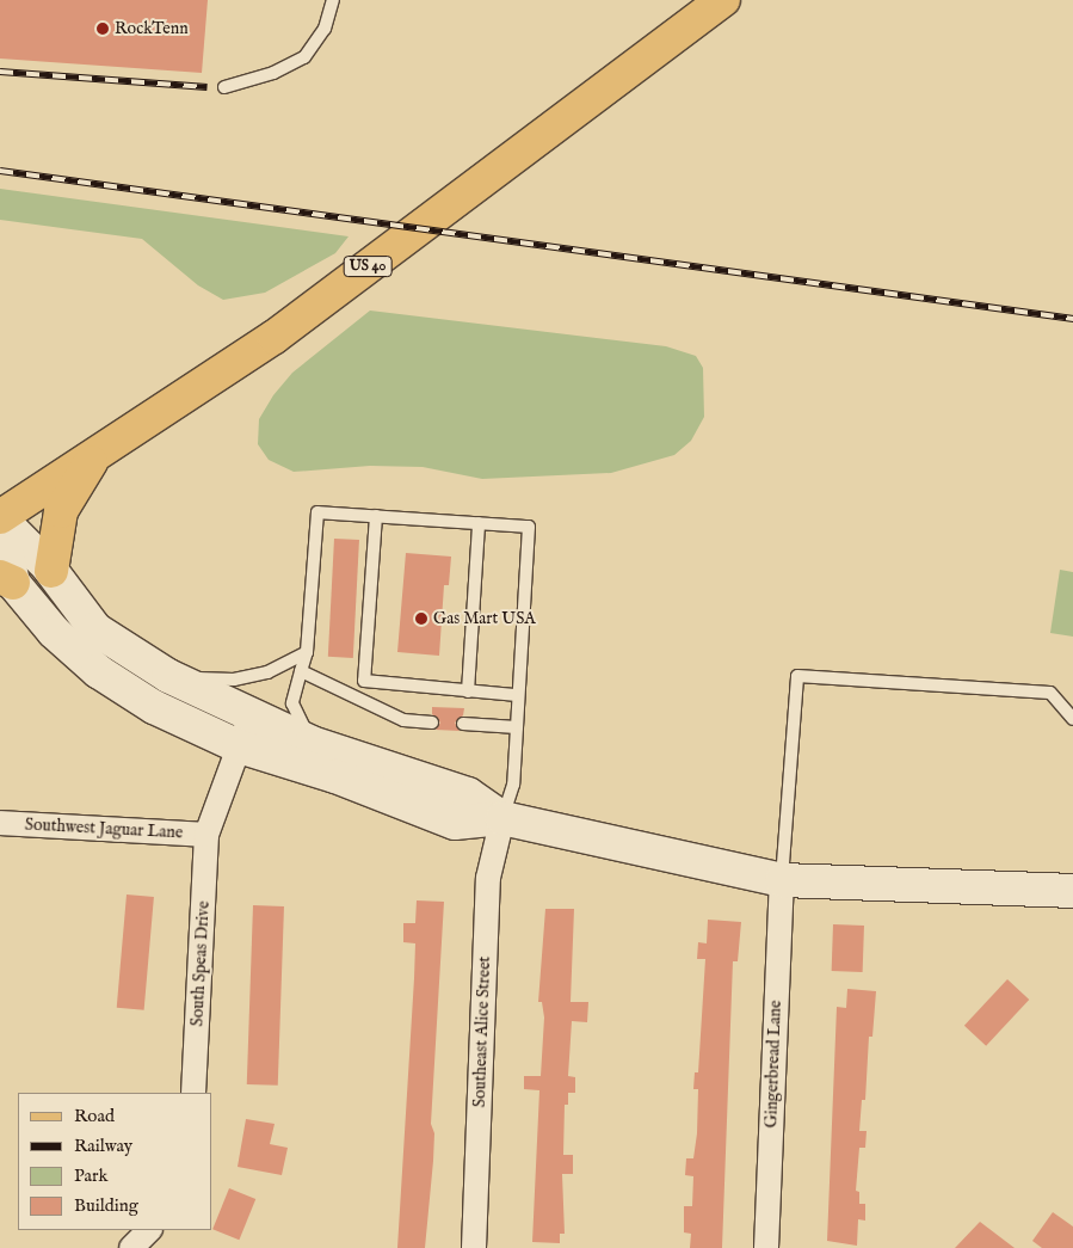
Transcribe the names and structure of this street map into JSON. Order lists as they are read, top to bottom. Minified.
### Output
{"streets":{"main road":["US 40"],"street":["Southwest Jaguar Lane","South Speas Drive","Southeast Alice Street","Gingerbread Lane"]},"crossings":[["Southwest Jaguar Lane","South Speas Drive"]],"places":["RockTenn","Gas Mart USA"],"legend":["Road","Railway","Park","Building"]}
